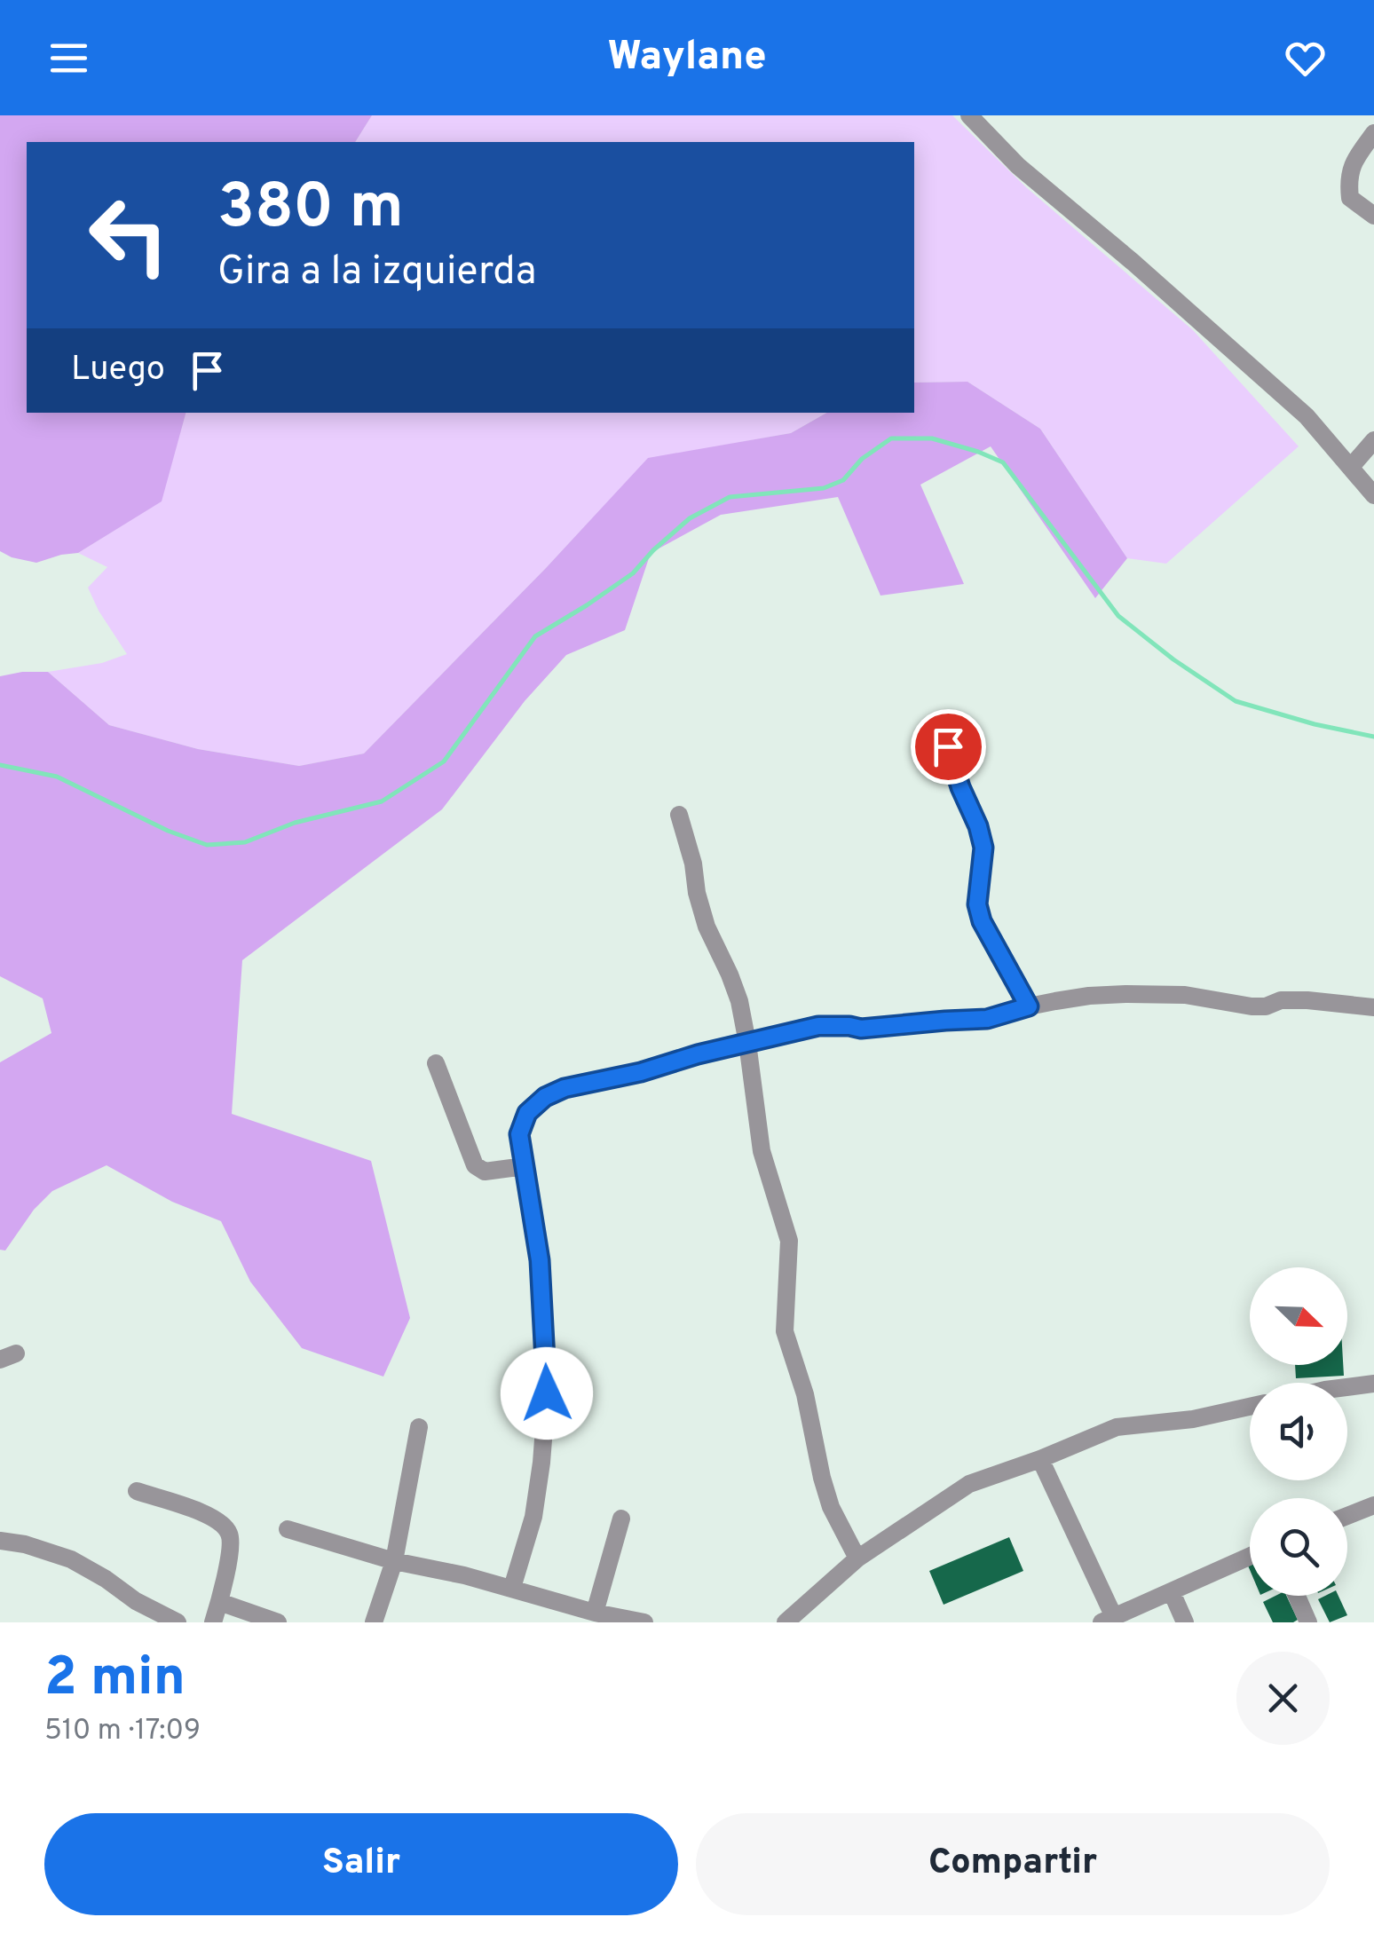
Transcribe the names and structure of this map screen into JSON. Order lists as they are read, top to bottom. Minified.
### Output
{"north":"bottom right","page":{"header":"Waylane","turn":["380 m","Gira a la izquierda"],"then":"Luego","heading":["2 min","510 m · 17:09"],"buttons":["Salir","Compartir"]}}
